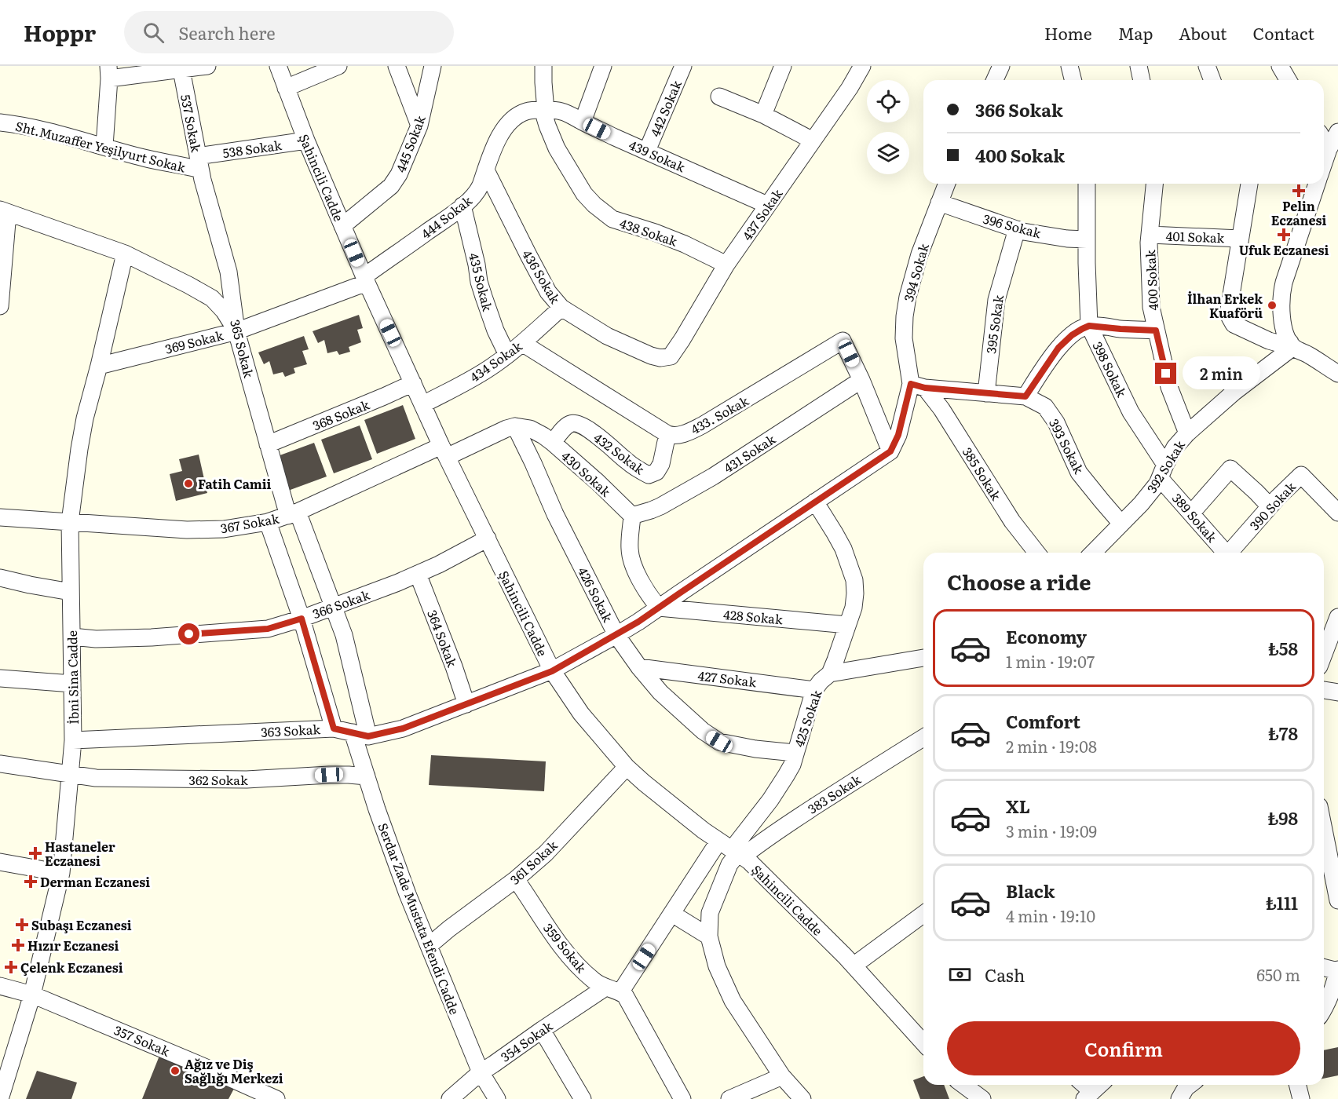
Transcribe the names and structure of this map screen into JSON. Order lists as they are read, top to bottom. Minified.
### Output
{"streets":{"street":["442 Sokak","537 Sokak","445 Sokak","Sht.Muzaffer Yeşilyurt Sokak","538 Sokak","439 Sokak","Şahincili Cadde","437 Sokak","444 Sokak","396 Sokak","438 Sokak","401 Sokak","394 Sokak","436 Sokak","400 Sokak","435 Sokak","395 Sokak","369 Sokak","365 Sokak","434 Sokak","398 Sokak","368 Sokak","433. Sokak","393 Sokak","432 Sokak","431 Sokak","392 Sokak","430 Sokak","385 Sokak","390 Sokak","389 Sokak","367 Sokak","426 Sokak","366 Sokak","428 Sokak","364 Sokak","İbni Sina Cadde","427 Sokak","425 Sokak","363 Sokak","362 Sokak","383 Sokak","361 Sokak","Serdar Zade Mustata Efendi Cadde","359 Sokak","357 Sokak","354 Sokak"]},"crossings":[["442 Sokak","439 Sokak"],["537 Sokak","Sht.Muzaffer Yeşilyurt Sokak"],["537 Sokak","538 Sokak"],["537 Sokak","365 Sokak"],["445 Sokak","Şahincili Cadde"],["Sht.Muzaffer Yeşilyurt Sokak","538 Sokak"],["Sht.Muzaffer Yeşilyurt Sokak","365 Sokak"],["538 Sokak","Şahincili Cadde"],["538 Sokak","365 Sokak"],["439 Sokak","437 Sokak"],["439 Sokak","444 Sokak"],["439 Sokak","438 Sokak"],["Şahincili Cadde","444 Sokak"],["Şahincili Cadde","369 Sokak"],["Şahincili Cadde","434 Sokak"],["Şahincili Cadde","368 Sokak"],["Şahincili Cadde","367 Sokak"],["Şahincili Cadde","366 Sokak"],["Şahincili Cadde","425 Sokak"],["Şahincili Cadde","363 Sokak"],["Şahincili Cadde","383 Sokak"],["Şahincili Cadde","361 Sokak"],["Şahincili Cadde","354 Sokak"],["437 Sokak","438 Sokak"],["437 Sokak","436 Sokak"],["444 Sokak","438 Sokak"],["444 Sokak","436 Sokak"],["444 Sokak","435 Sokak"],["444 Sokak","369 Sokak"],["396 Sokak","394 Sokak"],["396 Sokak","395 Sokak"],["396 Sokak","398 Sokak"],["401 Sokak","400 Sokak"],["394 Sokak","385 Sokak"],["394 Sokak","363 Sokak"],["436 Sokak","434 Sokak"],["400 Sokak","392 Sokak"],["435 Sokak","434 Sokak"],["369 Sokak","365 Sokak"],["369 Sokak","İbni Sina Cadde"],["365 Sokak","368 Sokak"],["365 Sokak","367 Sokak"],["365 Sokak","366 Sokak"],["365 Sokak","363 Sokak"],["365 Sokak","Serdar Zade Mustata Efendi Cadde"],["398 Sokak","392 Sokak"],["398 Sokak","389 Sokak"],["433. Sokak","432 Sokak"],["433. Sokak","431 Sokak"],["393 Sokak","392 Sokak"],["432 Sokak","430 Sokak"],["431 Sokak","430 Sokak"],["392 Sokak","389 Sokak"],["430 Sokak","426 Sokak"],["367 Sokak","İbni Sina Cadde"],["426 Sokak","427 Sokak"],["426 Sokak","425 Sokak"],["426 Sokak","363 Sokak"],["366 Sokak","364 Sokak"],["366 Sokak","İbni Sina Cadde"],["428 Sokak","425 Sokak"],["428 Sokak","363 Sokak"],["364 Sokak","363 Sokak"],["İbni Sina Cadde","363 Sokak"],["İbni Sina Cadde","362 Sokak"],["İbni Sina Cadde","357 Sokak"],["427 Sokak","425 Sokak"],["425 Sokak","363 Sokak"],["425 Sokak","383 Sokak"],["425 Sokak","354 Sokak"],["363 Sokak","Serdar Zade Mustata Efendi Cadde"],["362 Sokak","Serdar Zade Mustata Efendi Cadde"],["383 Sokak","354 Sokak"],["361 Sokak","Serdar Zade Mustata Efendi Cadde"],["361 Sokak","359 Sokak"],["Serdar Zade Mustata Efendi Cadde","354 Sokak"],["359 Sokak","354 Sokak"]],"places":{"health":["Pelin Eczanesi","Ufuk Eczanesi","Hastaneler Eczanesi","Derman Eczanesi","Subaşı Eczanesi","Hızır Eczanesi","Çelenk Eczanesi"],"other":["İlhan Erkek Kuaförü","Fatih Camii","Ağız ve Diş Sağlığı Merkezi"]},"page":{"header":"Hoppr","search":"Search here","nav":["Home","Map","About","Contact"],"banner":["366 Sokak","400 Sokak"],"bubble":"2 min","heading":"Choose a ride","list":[{"name":"Economy","note":"1 min · 19:07","value":"₺58"},{"name":"Comfort","note":"2 min · 19:08","value":"₺78"},{"name":"XL","note":"3 min · 19:09","value":"₺98"},{"name":"Black","note":"4 min · 19:10","value":"₺111"}],"pay":["Cash","650 m"],"buttons":"Confirm"}}
